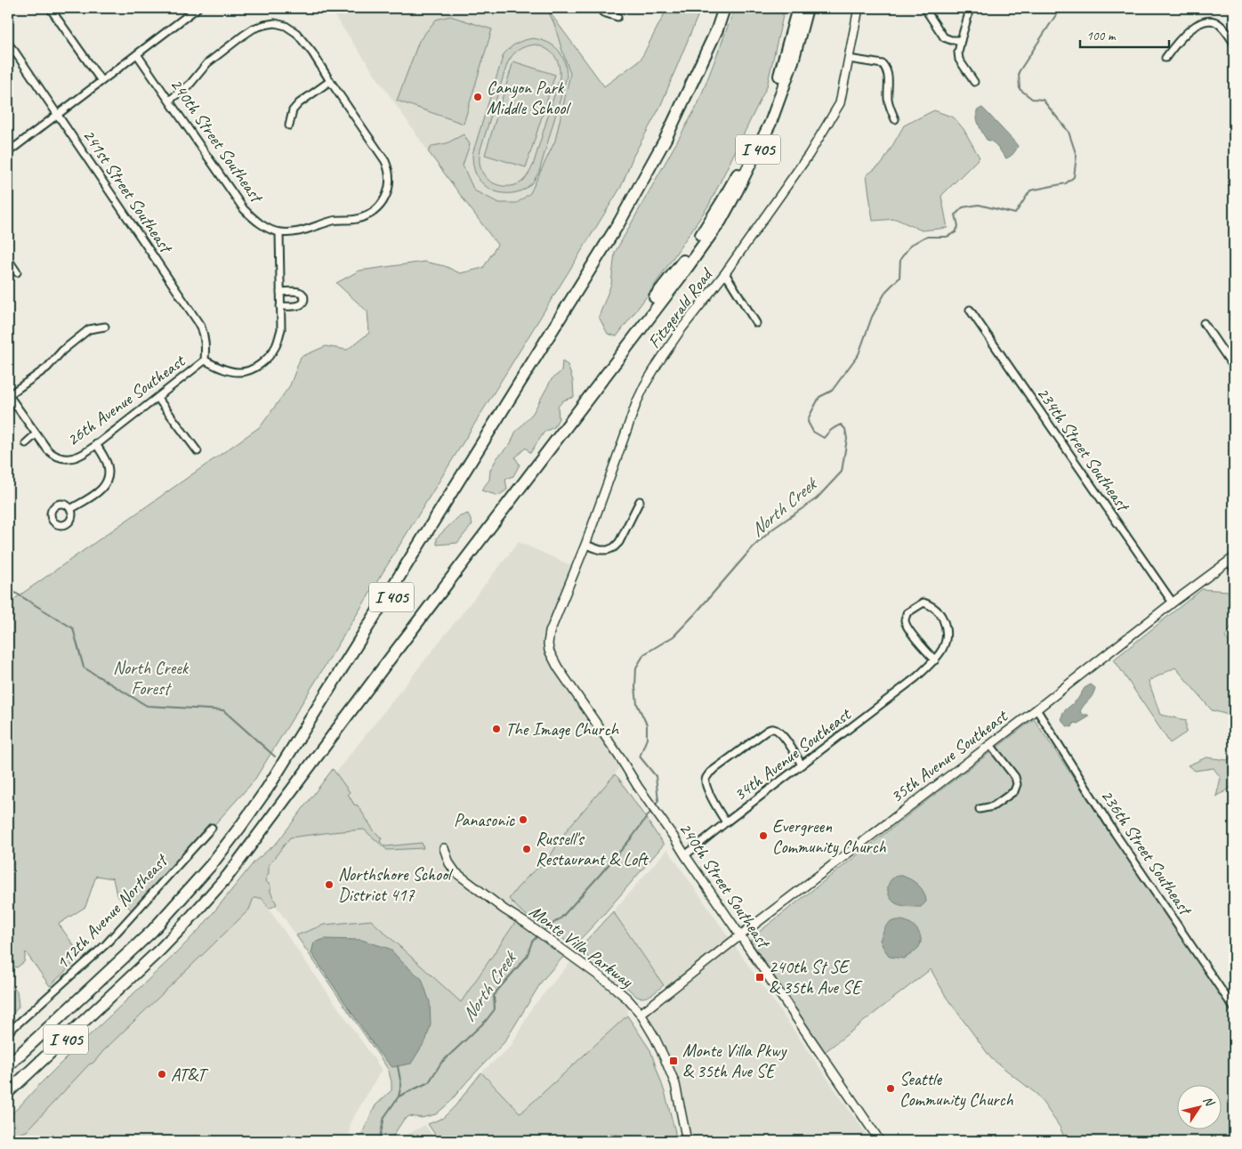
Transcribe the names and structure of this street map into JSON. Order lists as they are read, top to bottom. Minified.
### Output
{"streets":{"highway":["I 405"],"street":["240th Street Southeast","241st Street Southeast","Fitzgerald Road","26th Avenue Southeast","234th Street Southeast","34th Avenue Southeast","35th Avenue Southeast","236th Street Southeast","112th Avenue Northeast","Monte Villa Parkway"]},"crossings":[["240th Street Southeast","Fitzgerald Road"],["240th Street Southeast","34th Avenue Southeast"],["240th Street Southeast","35th Avenue Southeast"],["241st Street Southeast","26th Avenue Southeast"],["234th Street Southeast","35th Avenue Southeast"],["35th Avenue Southeast","236th Street Southeast"],["35th Avenue Southeast","Monte Villa Parkway"]],"water":["North Creek"],"parks":["North Creek Forest"],"places":{"other":["Canyon Park Middle School","The Image Church","Panasonic","Evergreen Community Church","Russell's Restaurant & Loft","Northshore School District 417","AT&T","Seattle Community Church"],"transit":["240th St SE & 35th Ave SE","Monte Villa Pkwy & 35th Ave SE"]},"scale_bar":"100 m","north":"top right"}
